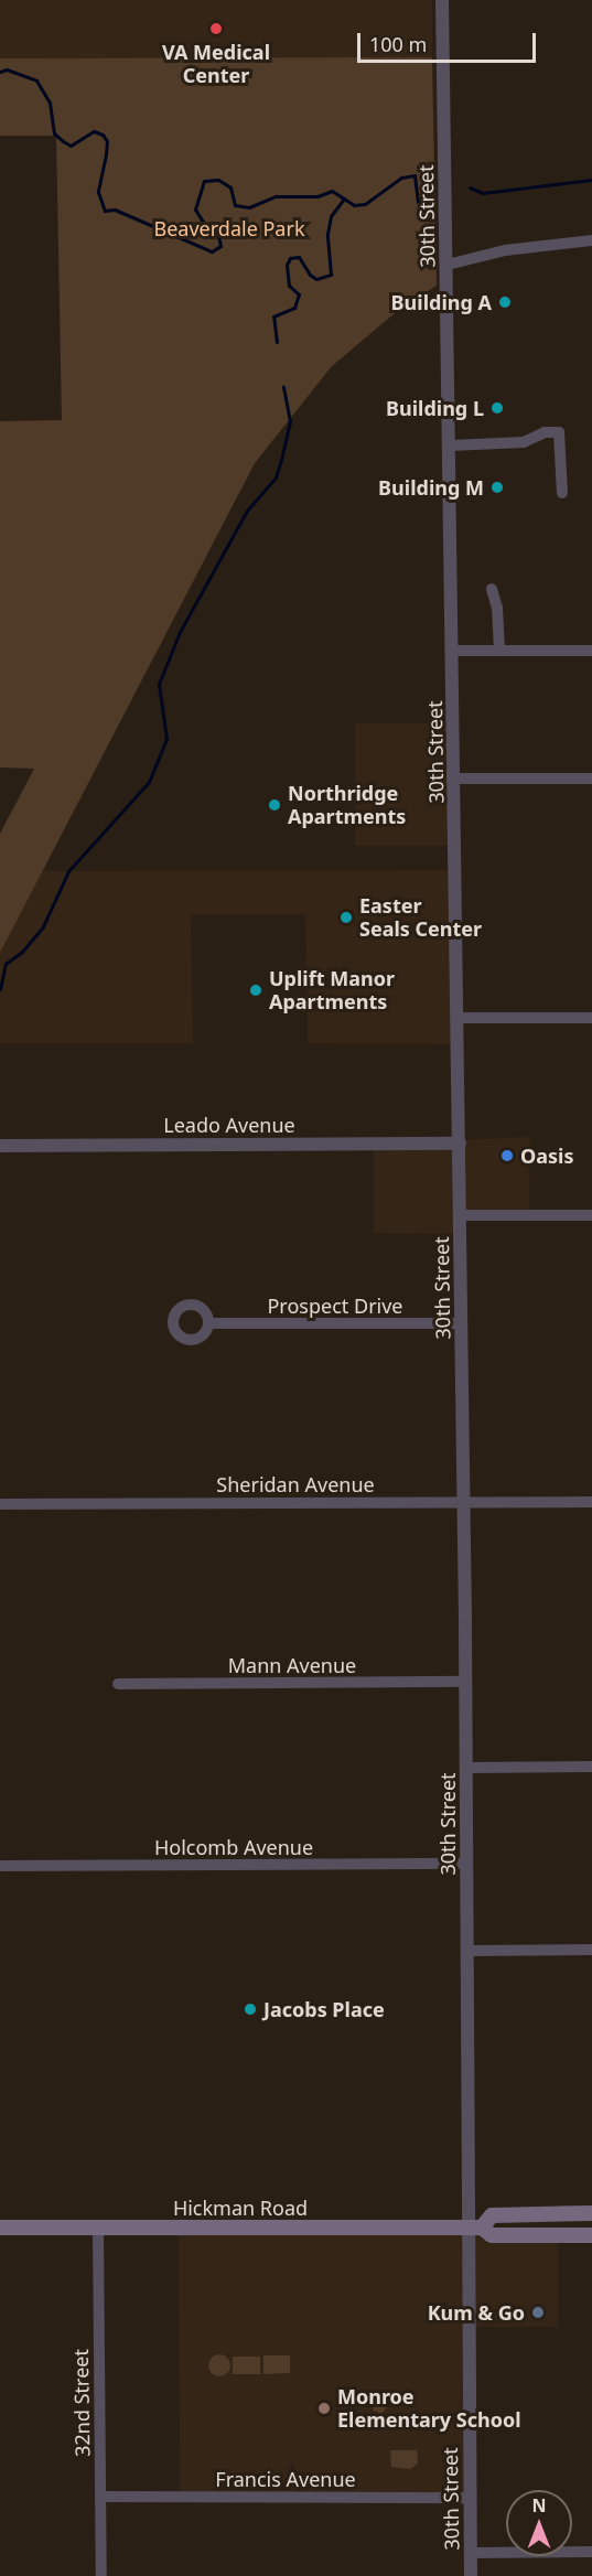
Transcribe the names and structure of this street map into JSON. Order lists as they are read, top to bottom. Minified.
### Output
{"streets":{"main road":["Hickman Road"],"street":["30th Street","Leado Avenue","Prospect Drive","Sheridan Avenue","Mann Avenue","Holcomb Avenue","32nd Street","Francis Avenue"]},"crossings":[["30th Street","Leado Avenue"],["30th Street","Prospect Drive"],["30th Street","Sheridan Avenue"],["30th Street","Mann Avenue"],["30th Street","Holcomb Avenue"],["30th Street","Hickman Road"],["30th Street","Francis Avenue"],["Hickman Road","32nd Street"],["32nd Street","Francis Avenue"]],"parks":["Beaverdale Park"],"places":["VA Medical Center","Building A","Building L","Building M","Northridge Apartments","Easter Seals Center","Uplift Manor Apartments","Oasis","Jacobs Place","Kum & Go","Monroe Elementary School"],"scale_bar":"100 m","north":"top"}
